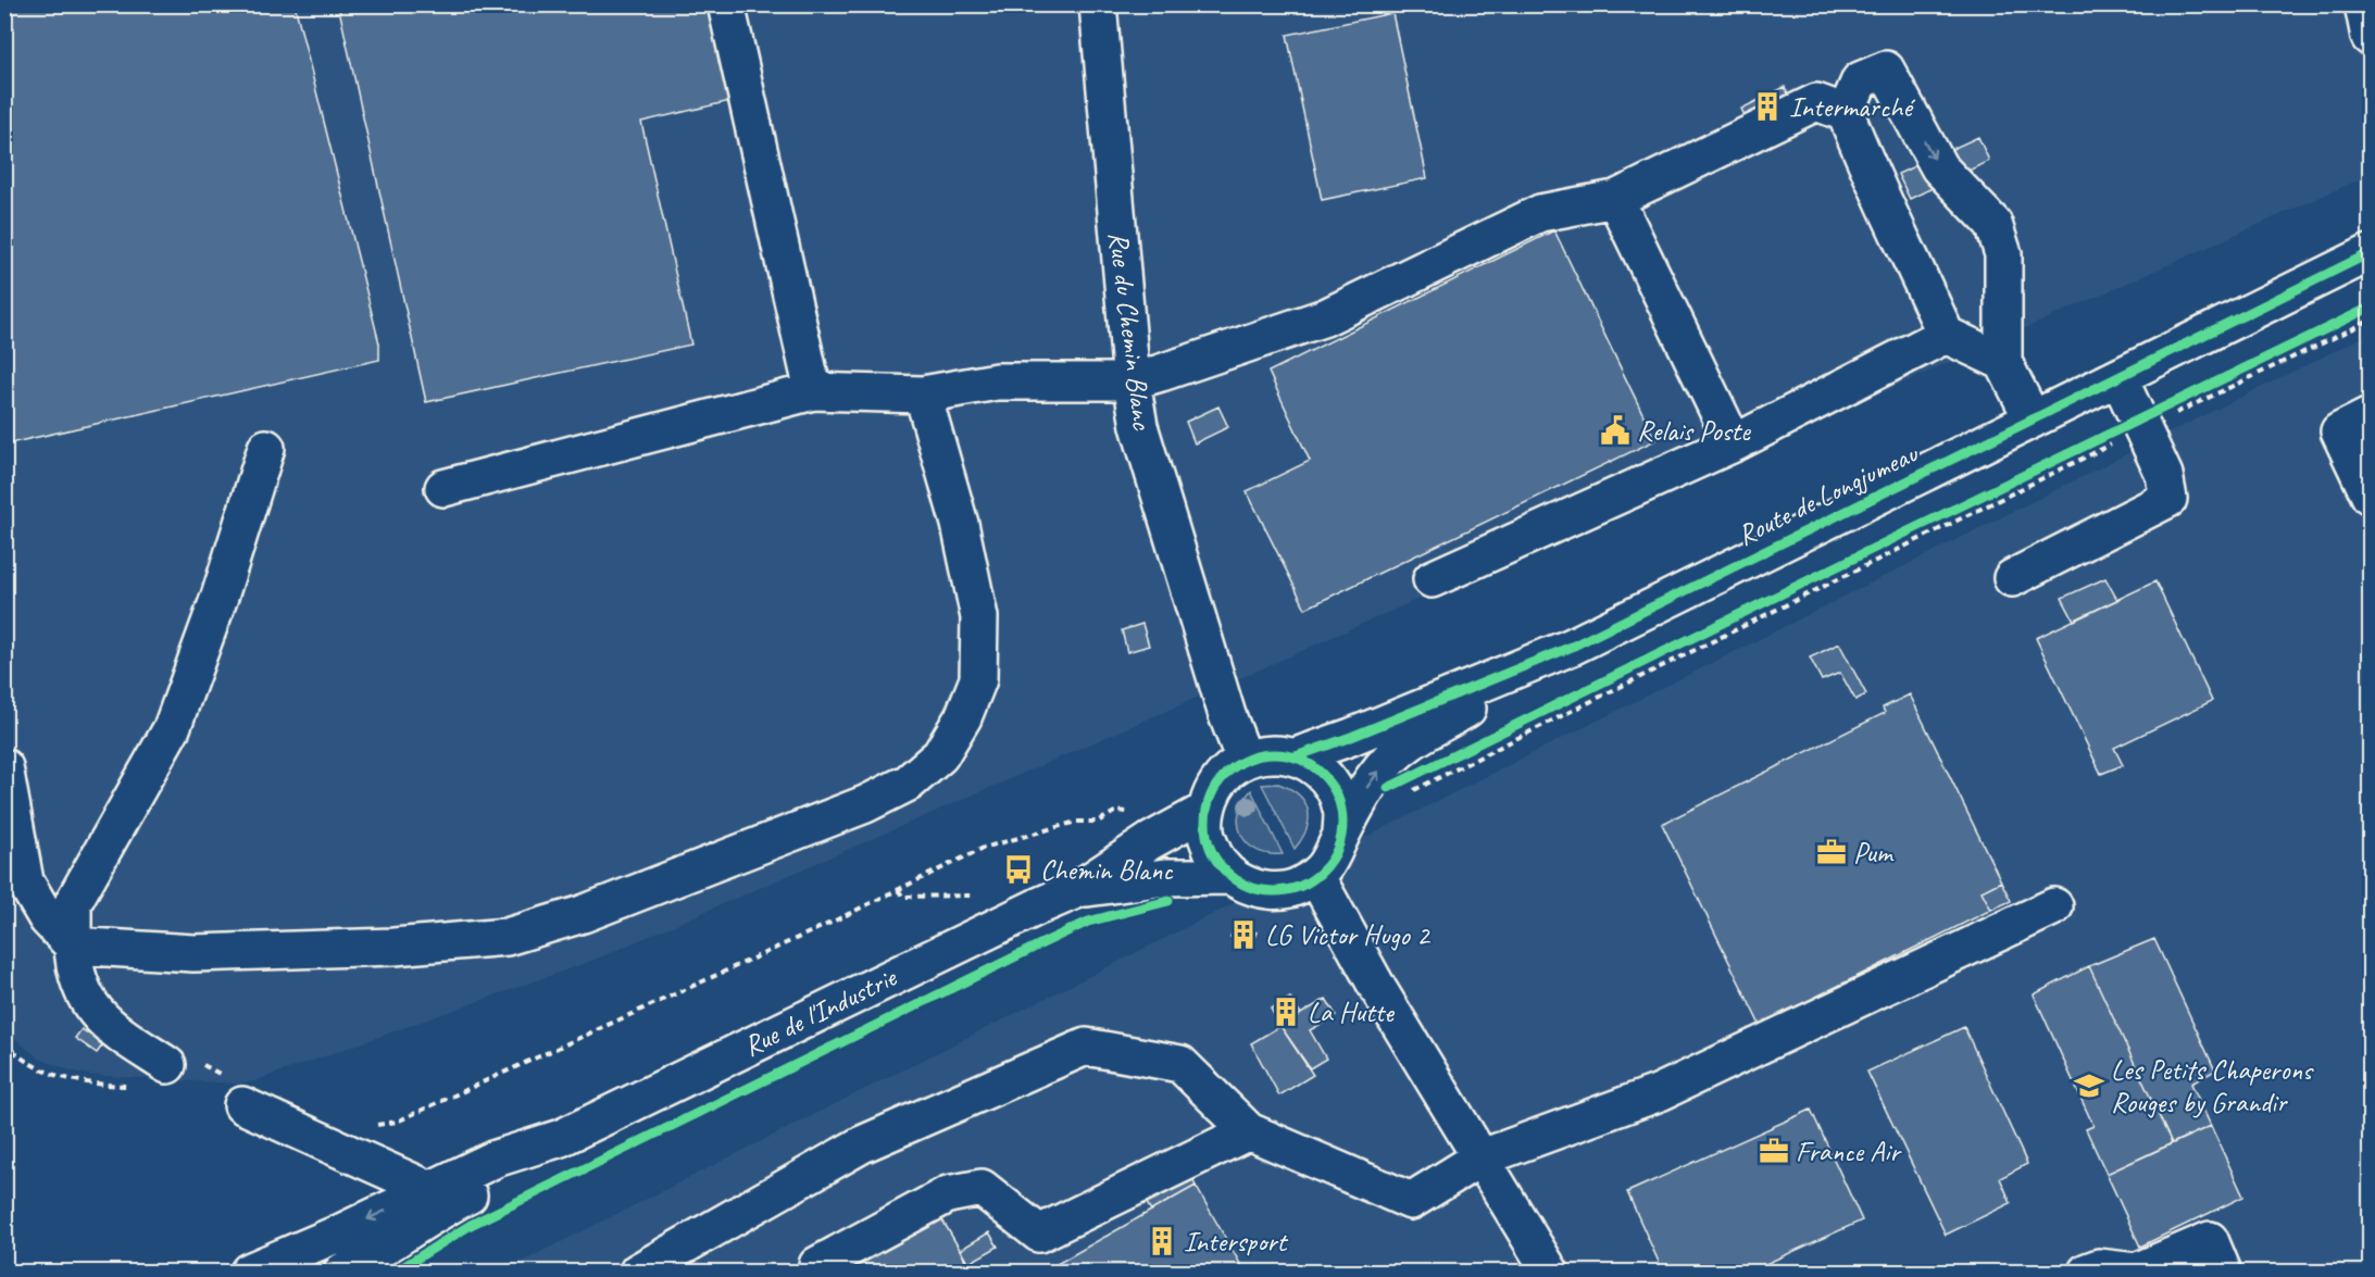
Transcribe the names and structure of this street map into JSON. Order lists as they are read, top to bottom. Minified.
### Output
{"streets":{"street":["Rue du Chemin Blanc","Route de Longjumeau","Rue de l'Industrie"]},"crossings":[["Rue du Chemin Blanc","Route de Longjumeau"],["Rue du Chemin Blanc","Rue de l'Industrie"],["Route de Longjumeau","Rue de l'Industrie"]],"places":{"building":["Intermarché","LG Victor Hugo 2","La Hutte","Intersport"],"public building":["Relais Poste"],"office":["Pum","France Air"],"bus stop":["Chemin Blanc"],"school or university":["Les Petits Chaperons Rouges by Grandir"]}}
